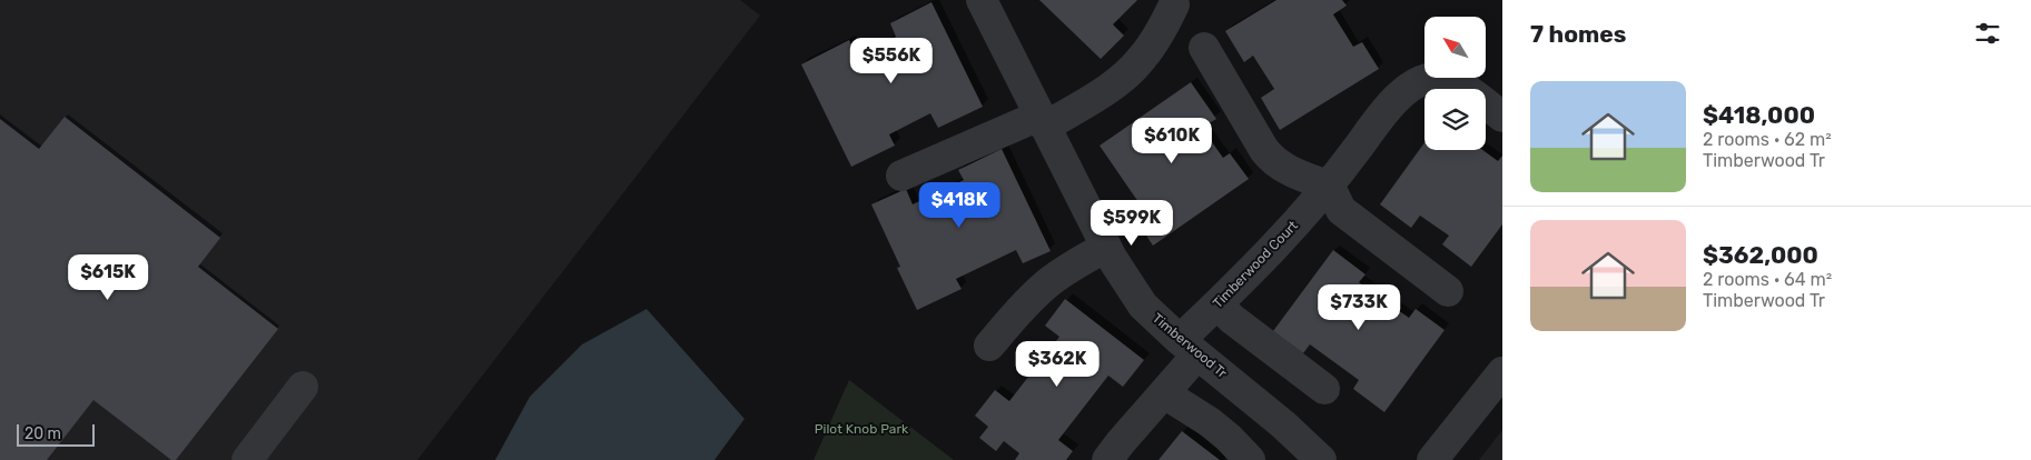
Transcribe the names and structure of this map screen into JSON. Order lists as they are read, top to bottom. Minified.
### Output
{"streets":{"street":["Timberwood Court","Timberwood Tr"]},"crossings":[["Timberwood Court","Timberwood Tr"]],"parks":["Pilot Knob Park"],"scale_bar":"20 m","north":"top left","page":{"heading":"7 homes","price":["$556K","$610K","$418K","$599K","$615K","$733K","$362K"],"list":[{"name":"$418,000","note":"2 rooms · 62 m² · Timberwood Tr"},{"name":"$362,000","note":"2 rooms · 64 m² · Timberwood Tr"}],"scale":"20 m"}}
